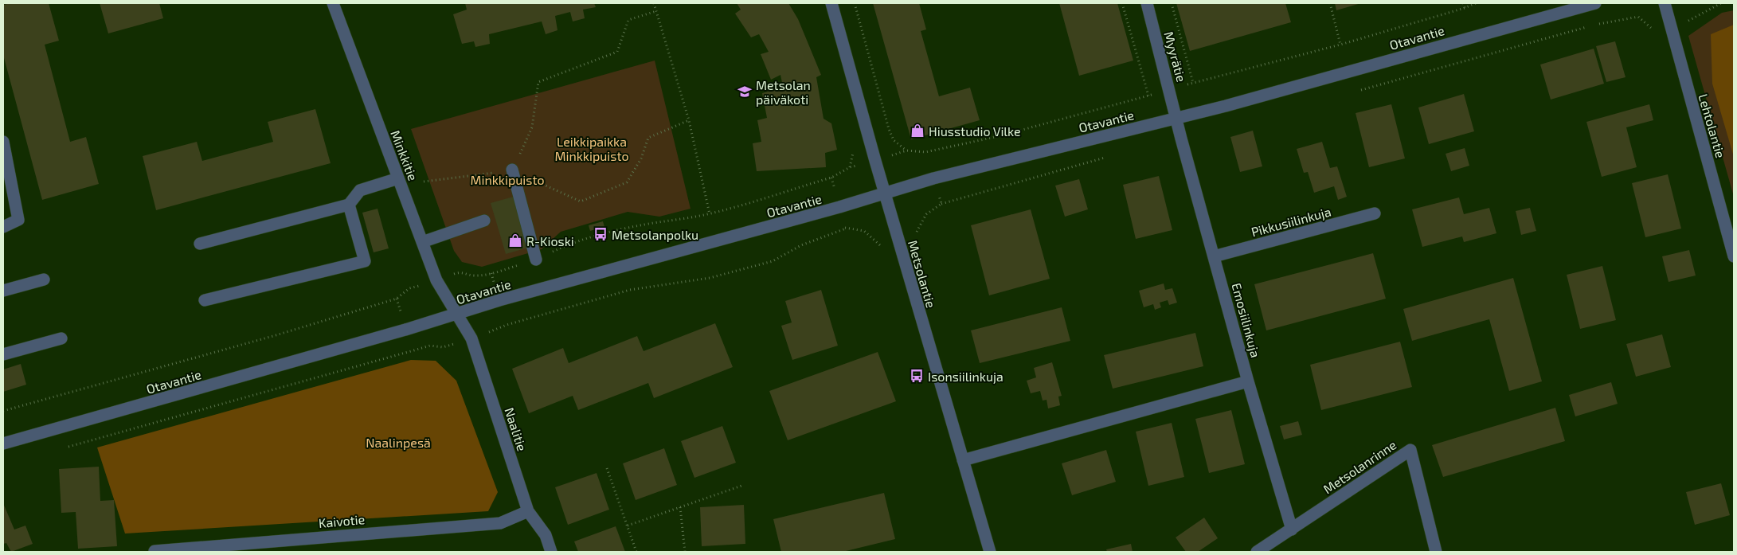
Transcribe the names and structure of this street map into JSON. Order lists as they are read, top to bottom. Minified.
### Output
{"streets":{"street":["Otavantie","Myyrätie","Lehtolantie","Minkkitie","Pikkusiilinkuja","Metsolantie","Emosiilinkuja","Naalitie","Metsolanrinne","Kaivotie"]},"crossings":[["Otavantie","Myyrätie"],["Otavantie","Minkkitie"],["Otavantie","Metsolantie"],["Otavantie","Emosiilinkuja"],["Otavantie","Naalitie"],["Myyrätie","Emosiilinkuja"],["Minkkitie","Naalitie"],["Pikkusiilinkuja","Emosiilinkuja"],["Emosiilinkuja","Metsolanrinne"],["Naalitie","Kaivotie"]],"parks":["Leikkipaikka Minkkipuisto","Minkkipuisto","Naalinpesä"],"places":{"school or university":["Metsolan päiväkoti"],"shop":["Hiusstudio Vilke","R-Kioski"],"bus stop":["Metsolanpolku","Isonsiilinkuja"]}}
